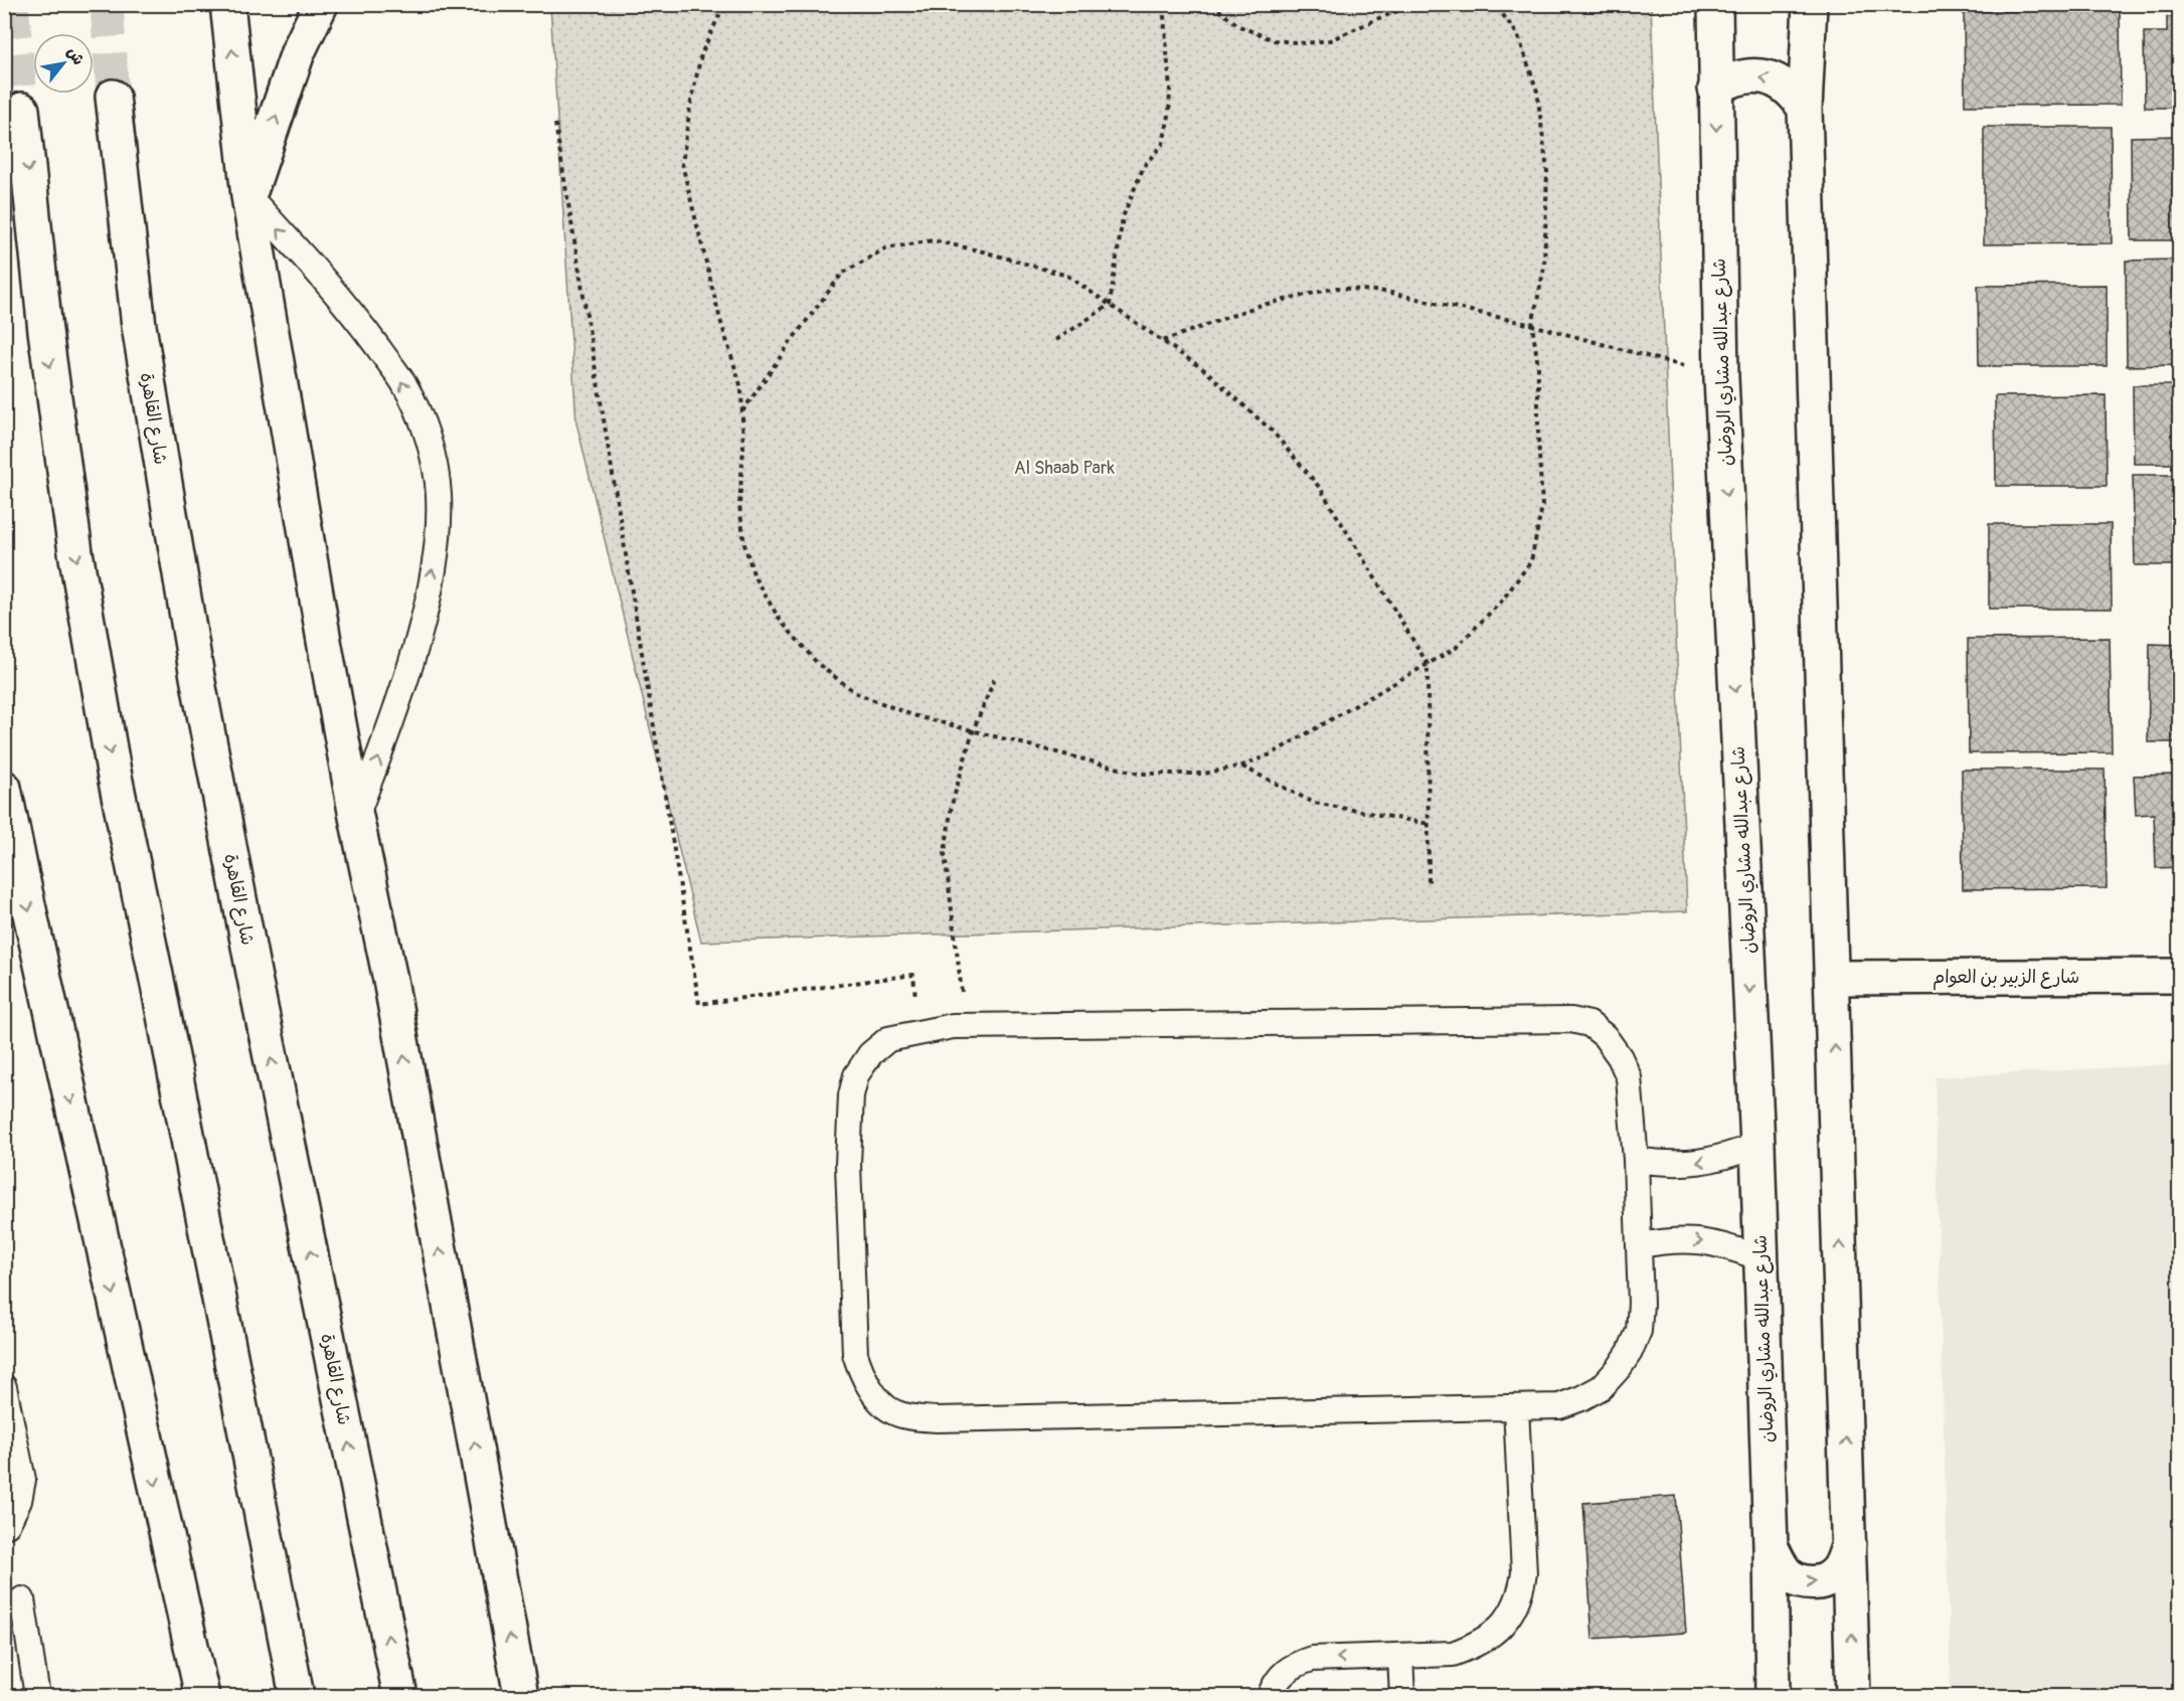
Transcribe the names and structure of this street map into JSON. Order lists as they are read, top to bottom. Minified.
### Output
{"streets":{"main road":["شارع عبدالله مشاري الروضان","شارع القاهرة","شارع الزبير بن العوام"]},"parks":["Al Shaab Park"],"north":"top right"}
